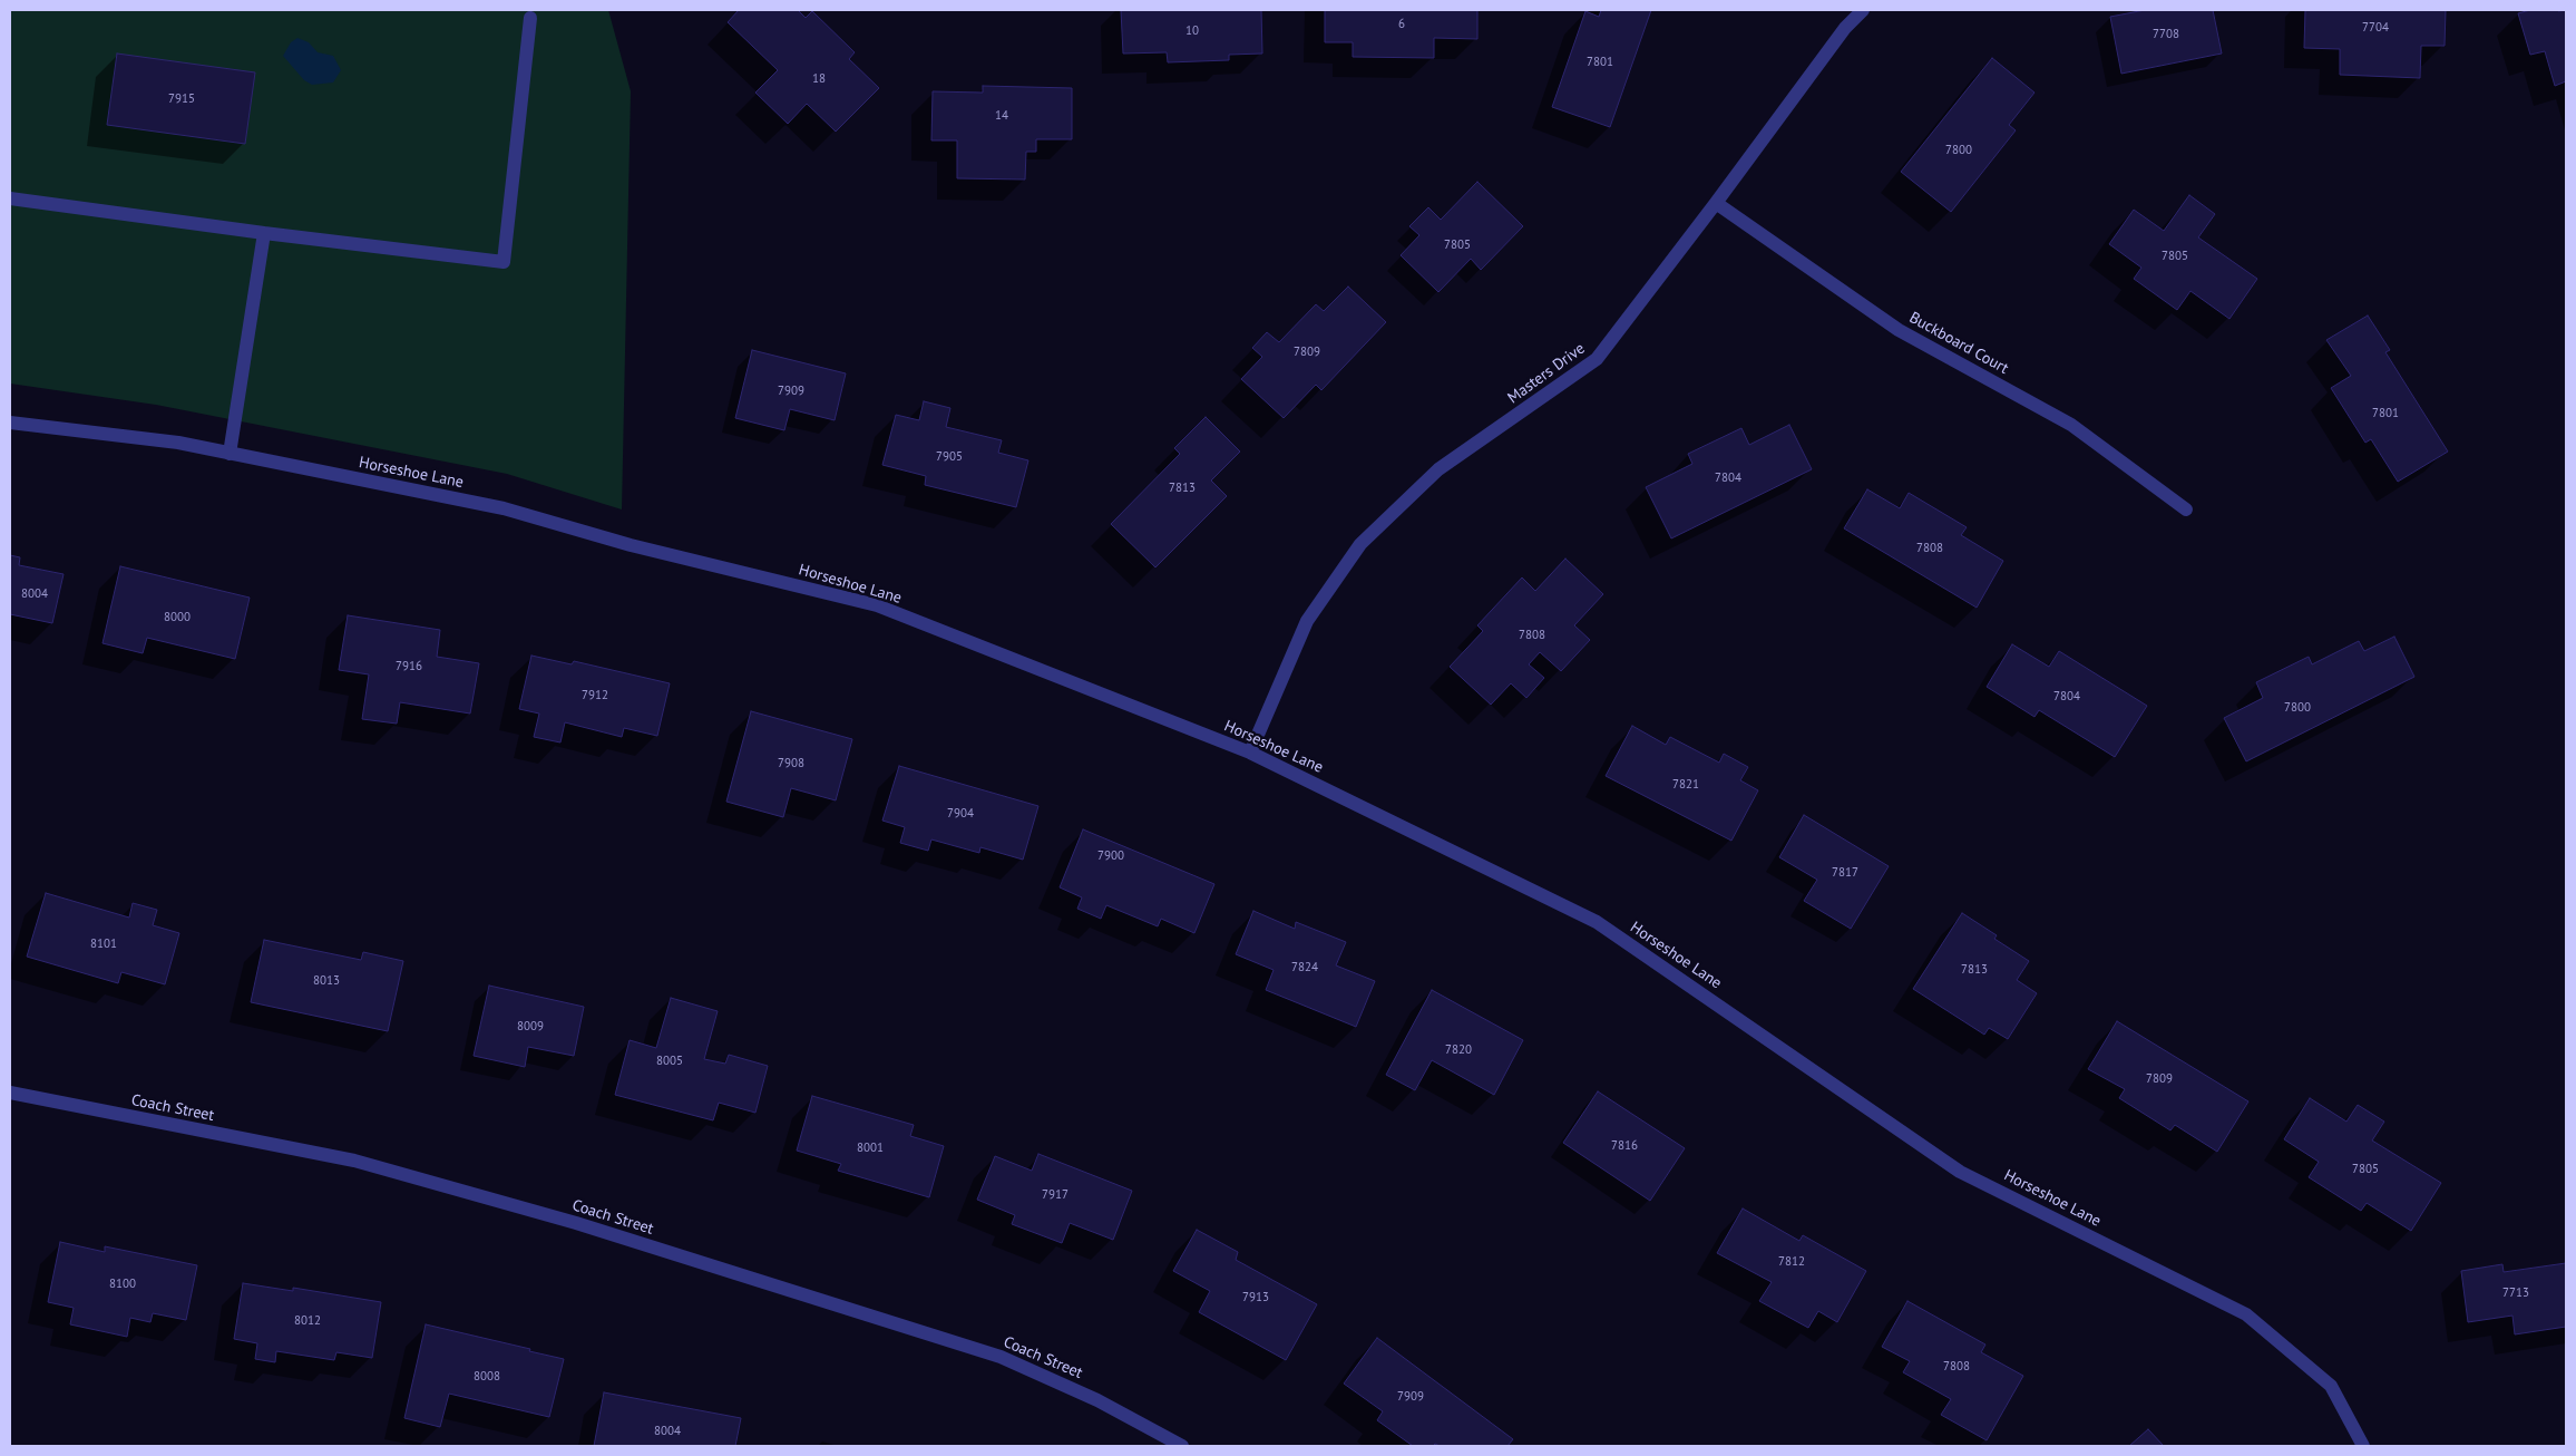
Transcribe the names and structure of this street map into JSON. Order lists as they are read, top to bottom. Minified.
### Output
{"streets":{"street":["Buckboard Court","Masters Drive","Horseshoe Lane","Coach Street"]},"crossings":[["Buckboard Court","Masters Drive"],["Masters Drive","Horseshoe Lane"]],"house_numbers":["6","7704","10","7708","7801","18","7915","14","7800","7805","7805","7809","7909","7801","7905","7804","7813","7808","8004","8000","7808","7916","7912","7804","7800","7908","7821","7904","7900","7817","8101","7824","7813","8013","8009","7820","8005","7809","7816","8001","7805","7917","7812","8100","7713","7913","8012","7808","8008","7909","8004"]}
